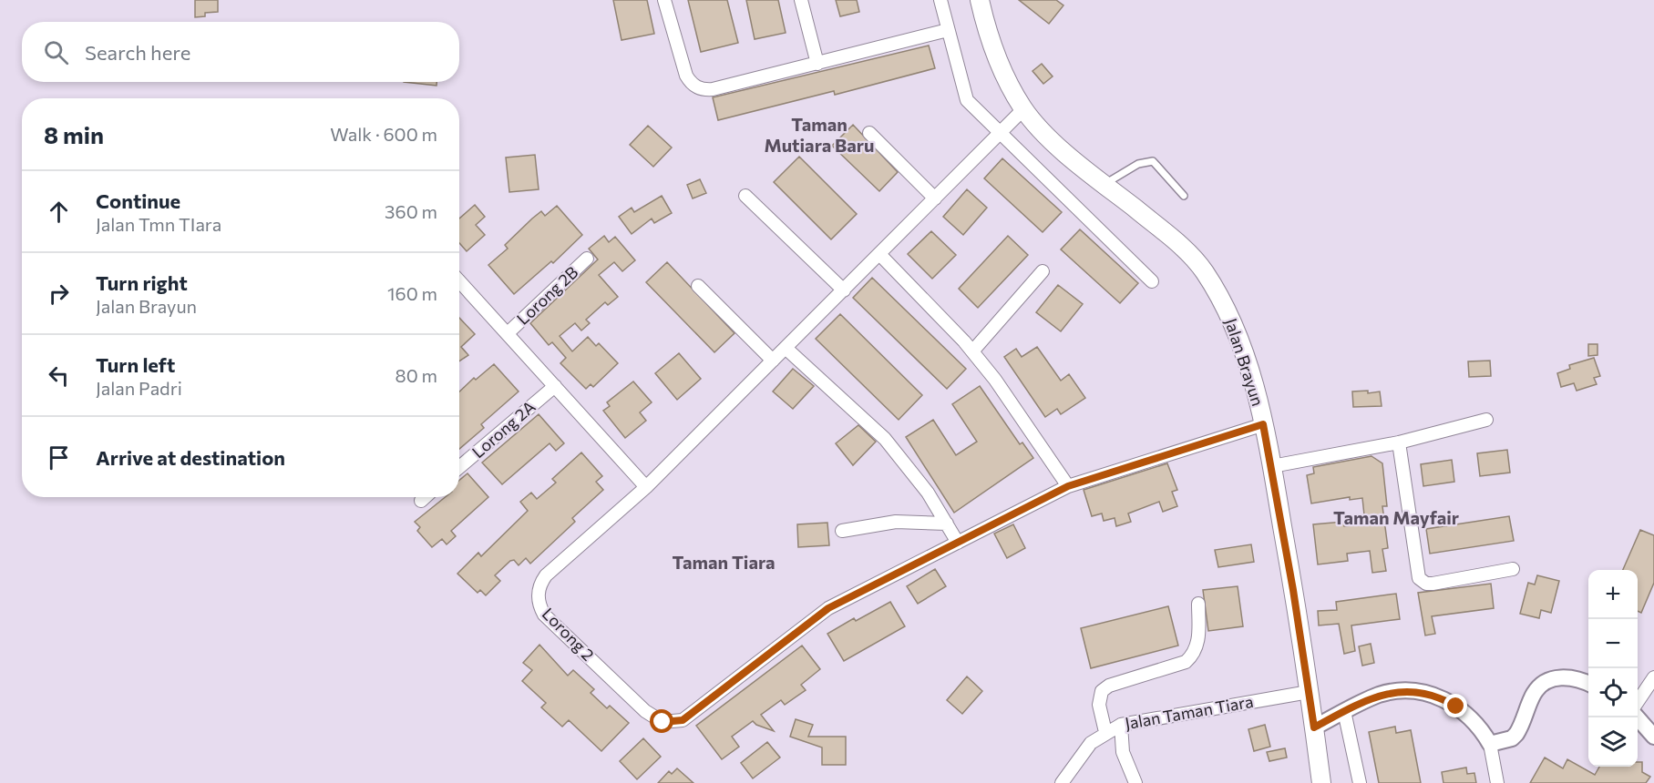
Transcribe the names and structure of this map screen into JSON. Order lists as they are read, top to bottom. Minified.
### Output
{"streets":{"main road":["Jalan Brayun"],"street":["Lorong 2B","Lorong 2A","Lorong 2","Jalan Taman Tiara"]},"crossings":[["Jalan Brayun","Lorong 2"],["Jalan Brayun","Jalan Taman Tiara"]],"districts":["Taman Mutiara Baru","Taman Mayfair","Taman Tiara"],"page":{"search":"Search here","heading":["8 min","Walk · 600 m"],"list":[["Continue","Jalan Tmn TIara","360 m"],["Turn right","Jalan Brayun","160 m"],["Turn left","Jalan Padri","80 m"],"Arrive at destination"],"map_buttons":["+","−"]}}
